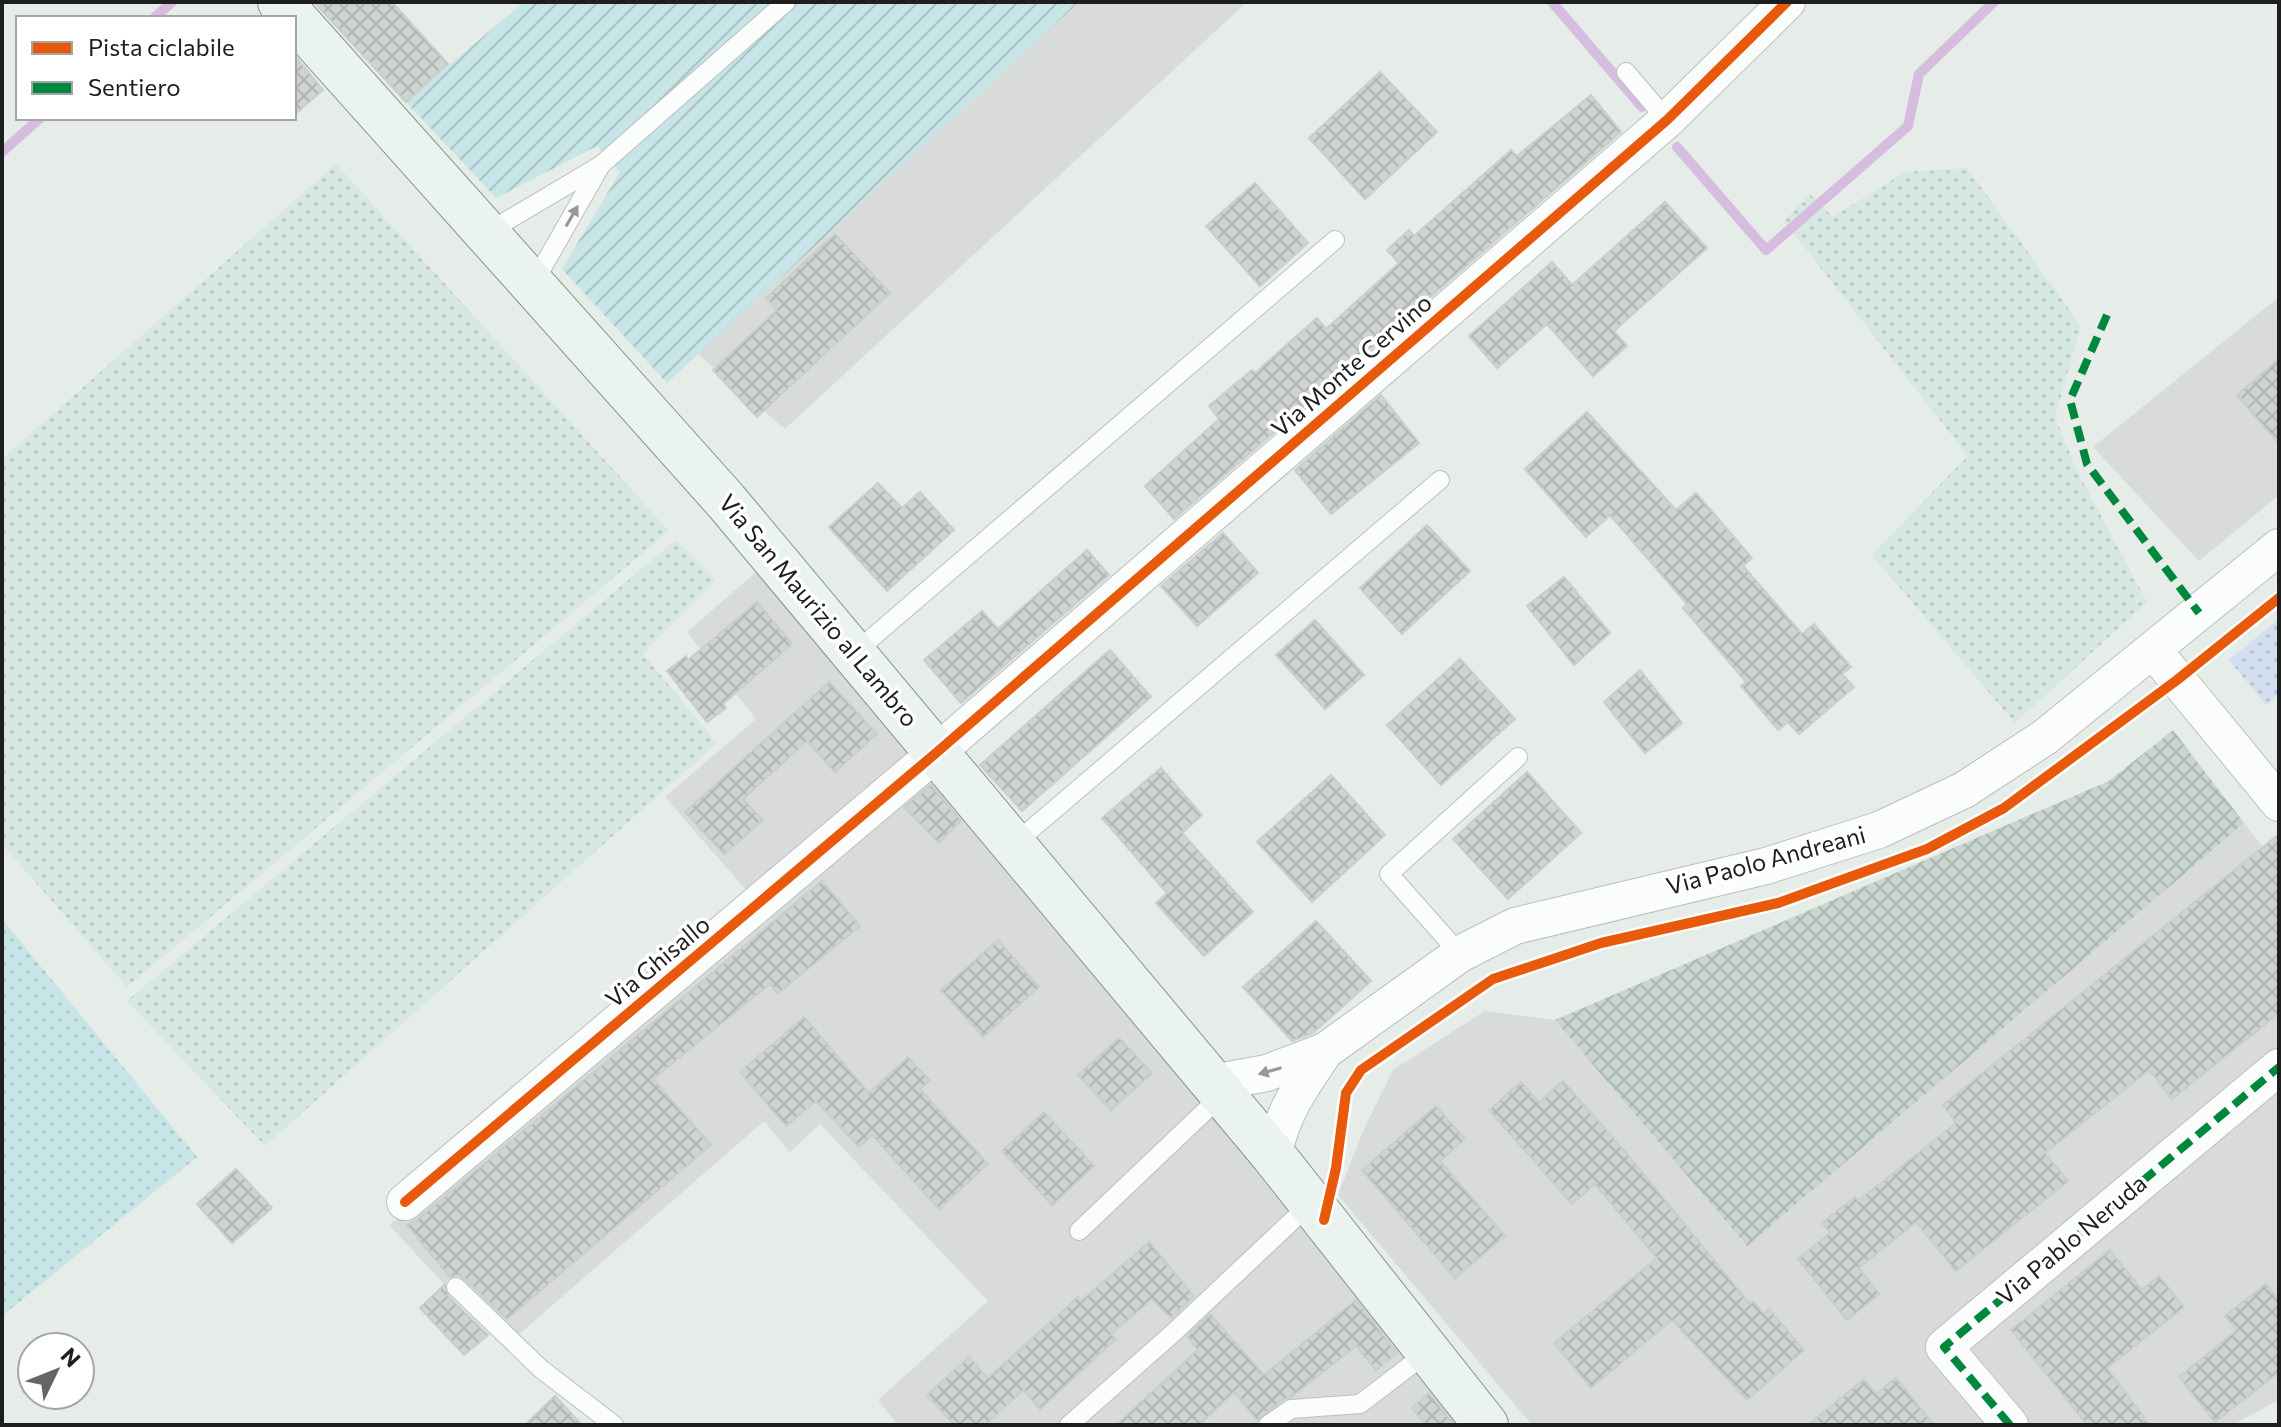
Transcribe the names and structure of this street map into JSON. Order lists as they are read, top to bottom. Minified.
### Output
{"streets":{"main road":["Via San Maurizio al Lambro"],"street":["Via Monte Cervino","Via Paolo Andreani","Via Ghisallo","Via Pablo Neruda"]},"crossings":[["Via Monte Cervino","Via San Maurizio al Lambro"],["Via Monte Cervino","Via Ghisallo"],["Via San Maurizio al Lambro","Via Paolo Andreani"],["Via San Maurizio al Lambro","Via Ghisallo"]],"legend":["Pista ciclabile","Sentiero"],"north":"top right"}
